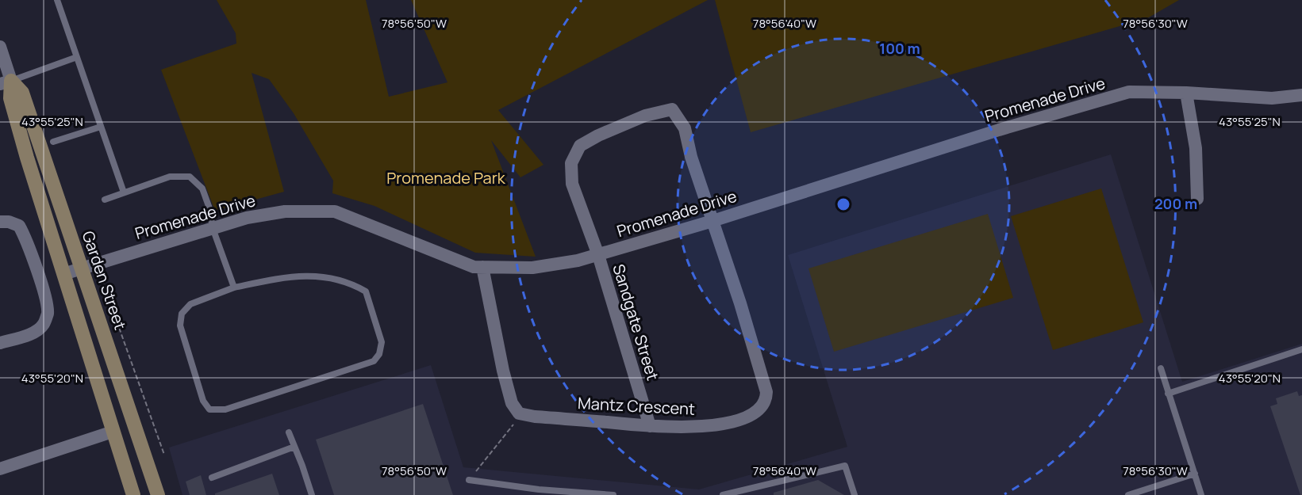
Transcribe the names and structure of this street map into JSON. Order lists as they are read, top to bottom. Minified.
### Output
{"streets":{"street":["Promenade Drive","Garden Street","Sandgate Street","Mantz Crescent"]},"crossings":[["Promenade Drive","Garden Street"],["Promenade Drive","Sandgate Street"],["Promenade Drive","Mantz Crescent"],["Sandgate Street","Mantz Crescent"]],"parks":["Promenade Park"],"coordinates":["78°56'50\"W","78°56'40\"W","78°56'30\"W","43°55'25\"N","43°55'20\"N"],"rings":["100 m","200 m"]}
